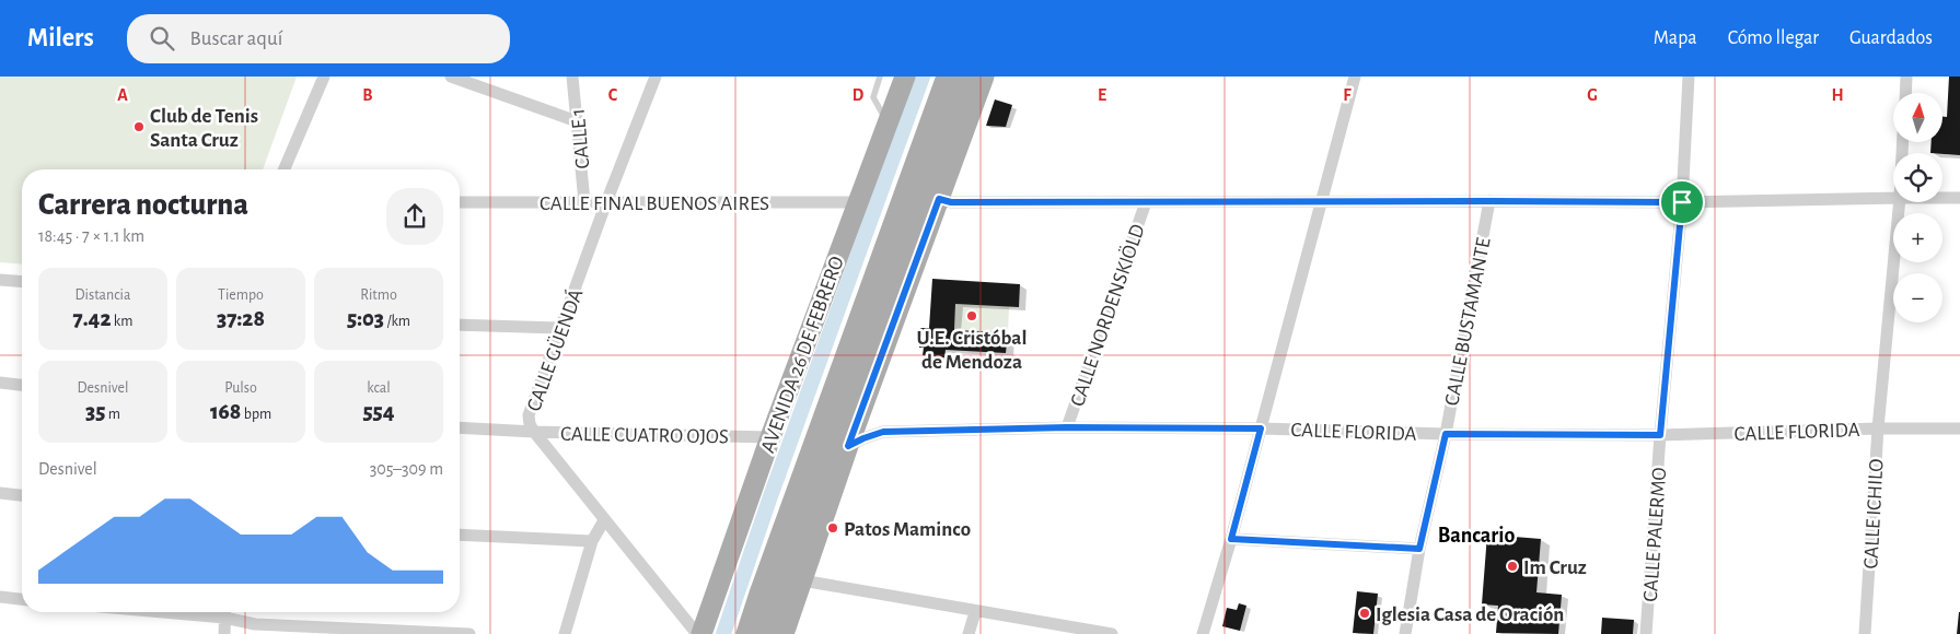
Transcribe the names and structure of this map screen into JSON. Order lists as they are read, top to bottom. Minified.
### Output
{"streets":{"main road":["AVENIDA 26 DE FEBRERO"],"street":["CALLE 1","CALLE FINAL BUENOS AIRES","CALLE NORDENSKIÖLD","CALLE BUSTAMANTE","CALLE GÜENDÁ","CALLE FLORIDA","CALLE CUATRO OJOS","CALLE ICHILO","CALLE PALERMO"]},"crossings":[["CALLE 1","CALLE FINAL BUENOS AIRES"],["CALLE FINAL BUENOS AIRES","CALLE GÜENDÁ"],["CALLE FINAL BUENOS AIRES","AVENIDA 26 DE FEBRERO"],["CALLE NORDENSKIÖLD","CALLE FLORIDA"],["CALLE BUSTAMANTE","CALLE FLORIDA"],["CALLE GÜENDÁ","AVENIDA 26 DE FEBRERO"],["CALLE GÜENDÁ","CALLE CUATRO OJOS"],["AVENIDA 26 DE FEBRERO","CALLE CUATRO OJOS"],["CALLE FLORIDA","CALLE ICHILO"],["CALLE FLORIDA","CALLE PALERMO"]],"districts":["Bancario"],"places":["Club de Tenis Santa Cruz","U.E. Cristóbal de Mendoza","Patos Maminco","Im Cruz","Iglesia Casa de Oración"],"north":"top","page":{"header":"Milers","search":"Buscar aquí","nav":["Mapa","Cómo llegar","Guardados"],"map_buttons":["+","−"],"heading":["Carrera nocturna","18:45 · 7 × 1.1 km"],"stats":[["Distancia","7.42 km"],["Tiempo","37:28"],["Ritmo","5:03 /km"],["Desnivel","35 m"],["Pulso","168 bpm"],["kcal","554"]],"chart":["Desnivel","305–309 m"]},"grid":{"columns":["A","B","C","D","E","F","G","H"]}}
